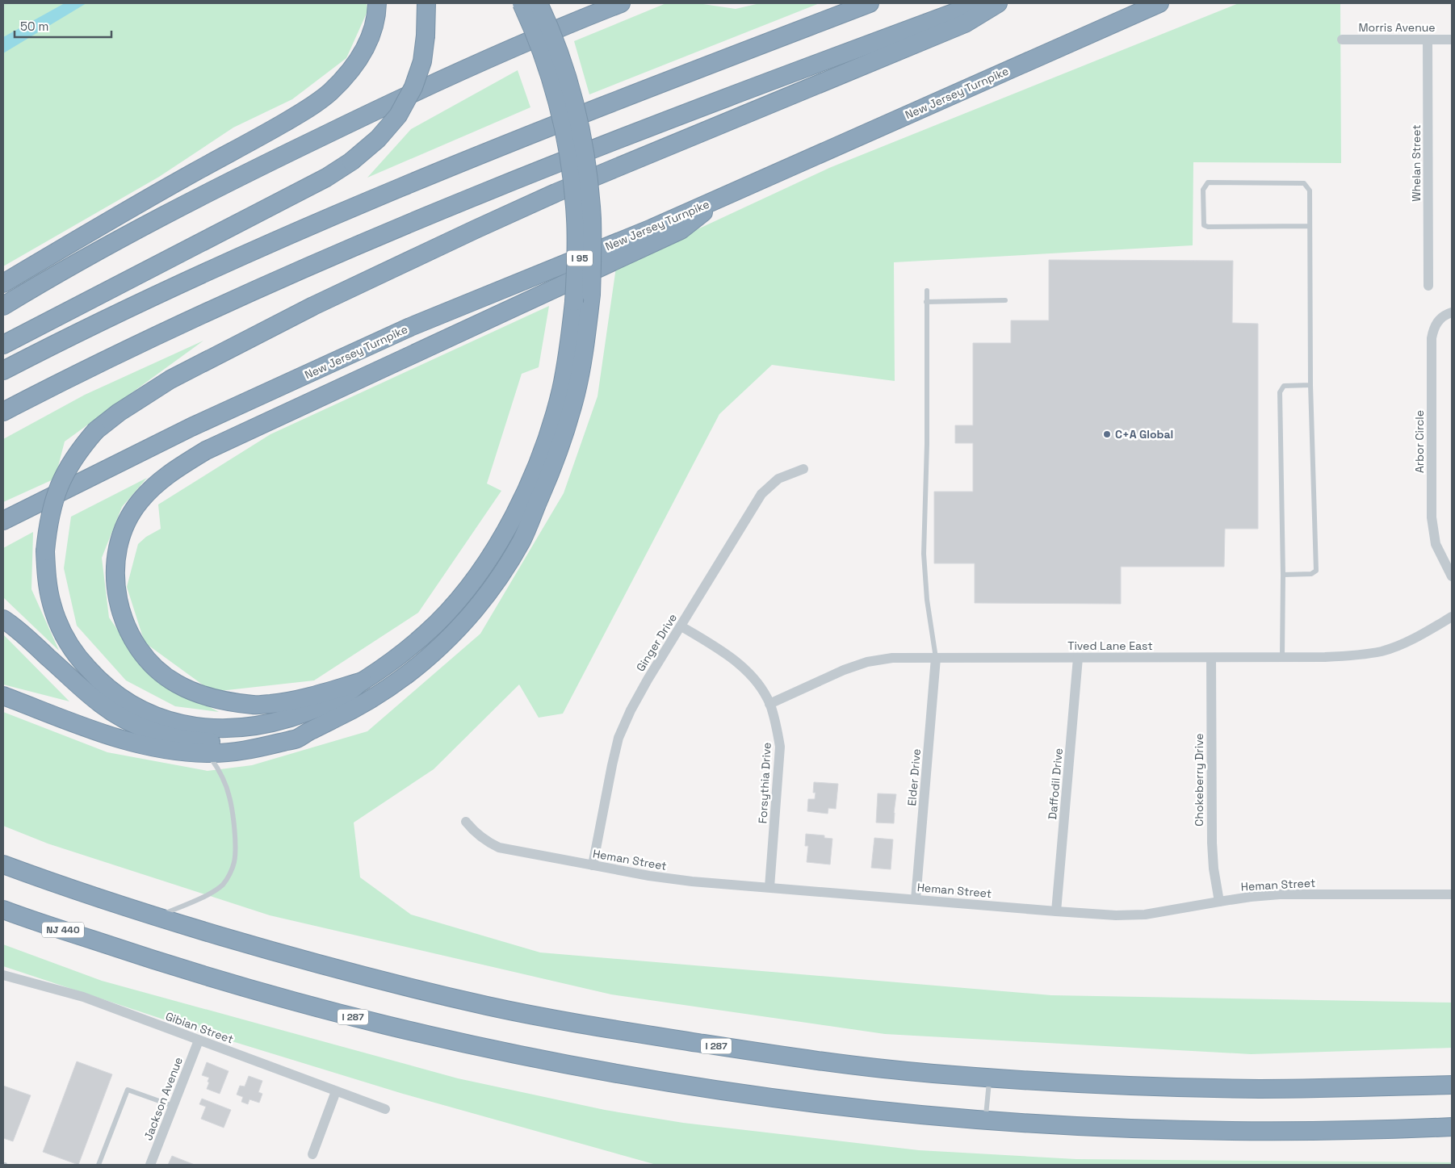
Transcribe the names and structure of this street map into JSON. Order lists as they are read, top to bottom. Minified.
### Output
{"streets":{"highway":["New Jersey Turnpike","I 95","NJ 440","I 287"],"street":["Morris Avenue","Whelan Street","Arbor Circle","Ginger Drive","Tived Lane East","Elder Drive","Chokeberry Drive","Forsythia Drive","Daffodil Drive","Heman Street","Gibian Street","Jackson Avenue"]},"crossings":[["Morris Avenue","Whelan Street"],["Ginger Drive","Forsythia Drive"],["Ginger Drive","Heman Street"],["Tived Lane East","Elder Drive"],["Tived Lane East","Chokeberry Drive"],["Tived Lane East","Forsythia Drive"],["Tived Lane East","Daffodil Drive"],["Elder Drive","Heman Street"],["Chokeberry Drive","Heman Street"],["Forsythia Drive","Heman Street"],["Daffodil Drive","Heman Street"],["NJ 440","I 287"],["Gibian Street","Jackson Avenue"]],"places":["C+A Global"],"scale_bar":"50 m"}
